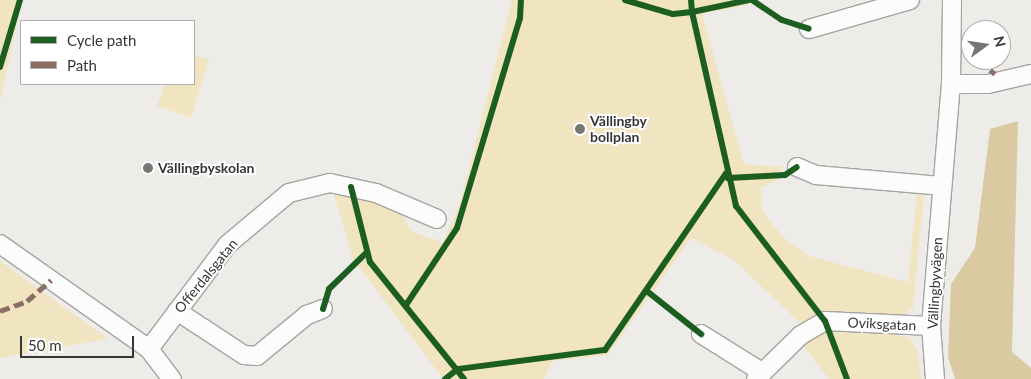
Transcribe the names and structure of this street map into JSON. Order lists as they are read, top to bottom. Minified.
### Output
{"streets":{"street":["Offerdalsgatan","Vällingbyvägen","Oviksgatan"]},"crossings":[["Vällingbyvägen","Oviksgatan"]],"places":["Vällingby bollplan","Vällingbyskolan"],"legend":["Cycle path","Path"],"scale_bar":"50 m","north":"right"}
